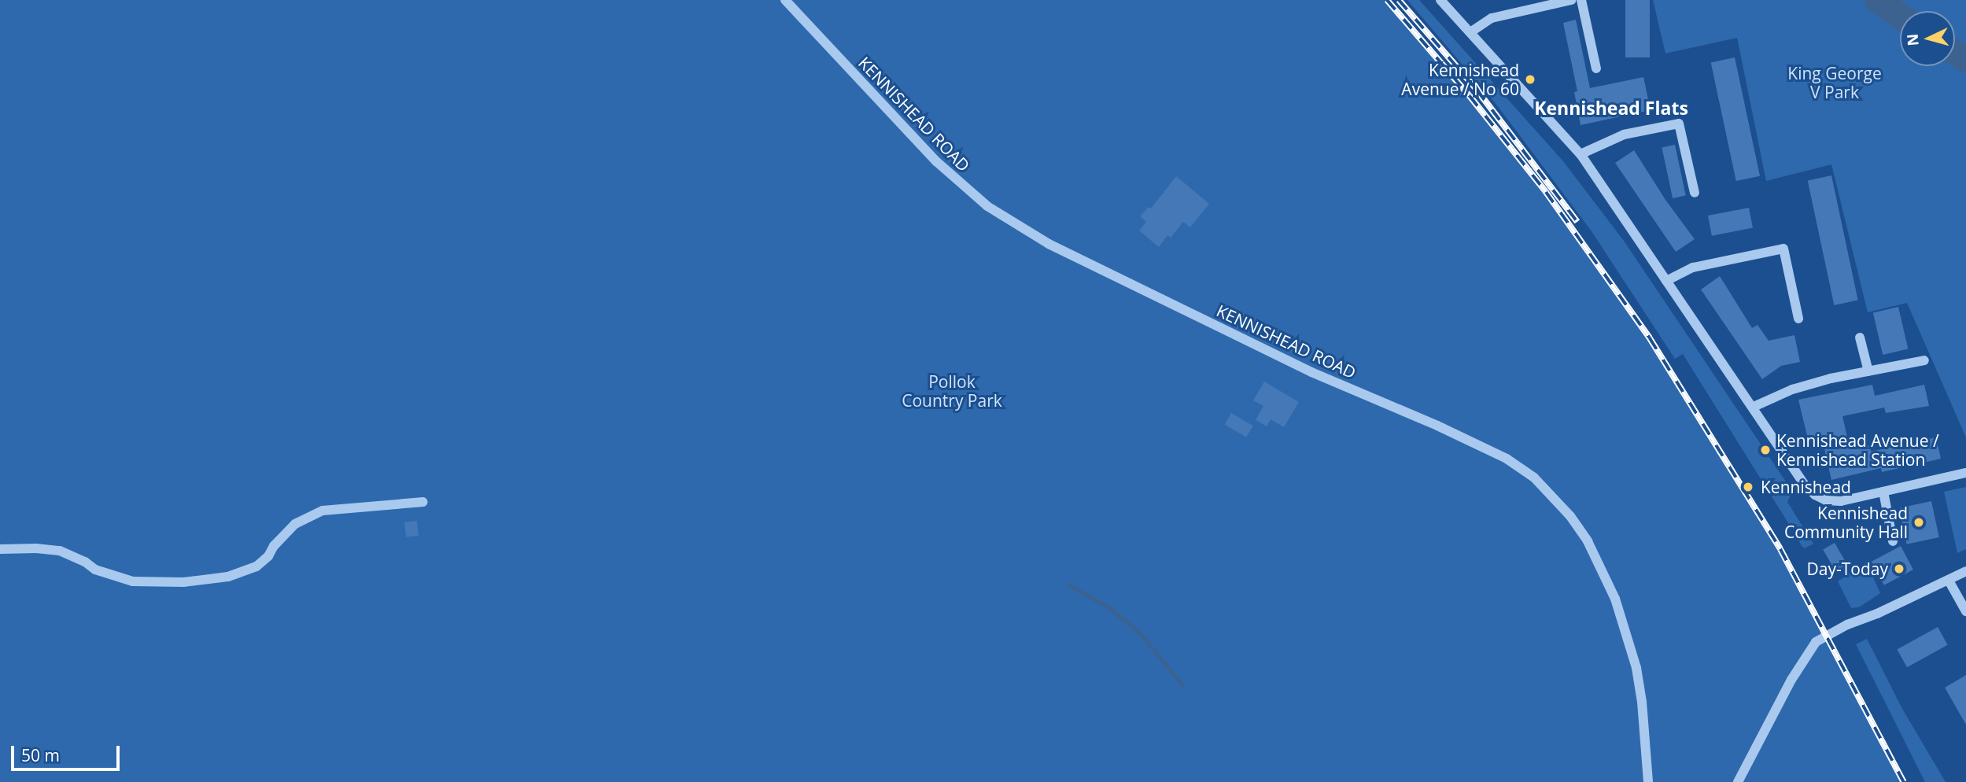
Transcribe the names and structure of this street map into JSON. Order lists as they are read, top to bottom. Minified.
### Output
{"streets":{"street":["KENNISHEAD ROAD"]},"districts":["Kennishead Flats"],"parks":["King George V Park","Pollok Country Park"],"places":["Kennishead Avenue / No 60","Kennishead Avenue / Kennishead Station","Kennishead","Kennishead Community Hall","Day-Today"],"scale_bar":"50 m","north":"left"}
